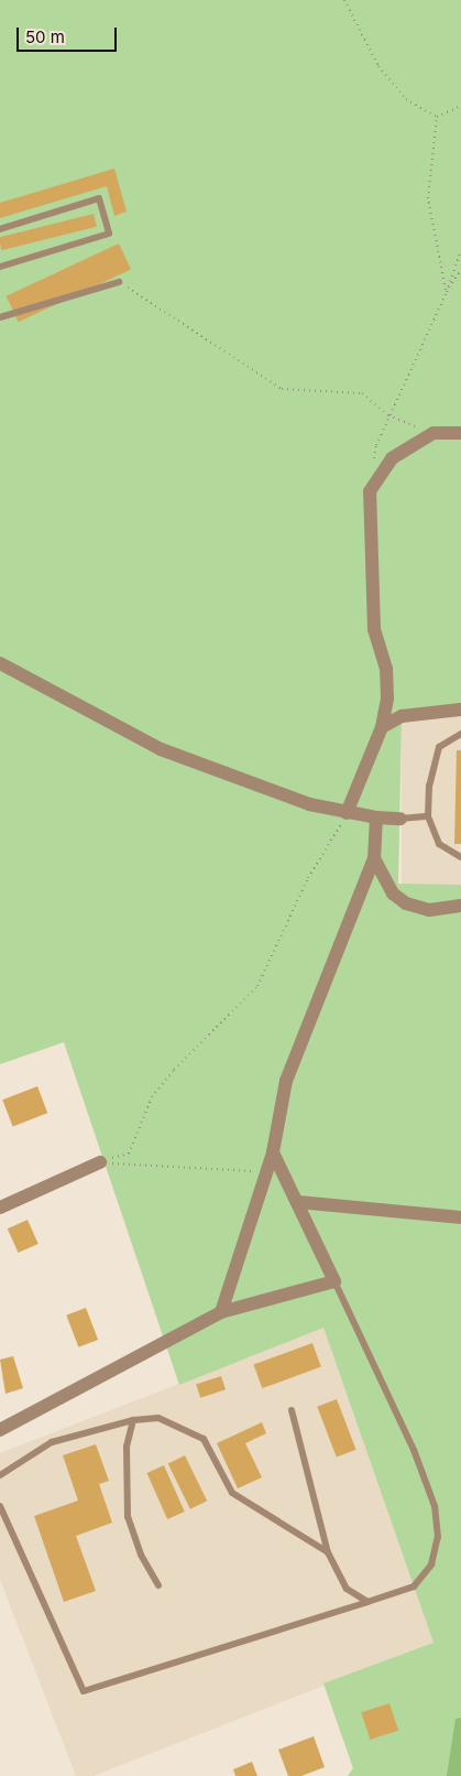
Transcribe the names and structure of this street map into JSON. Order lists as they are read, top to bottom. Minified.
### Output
{"scale_bar":"50 m"}
